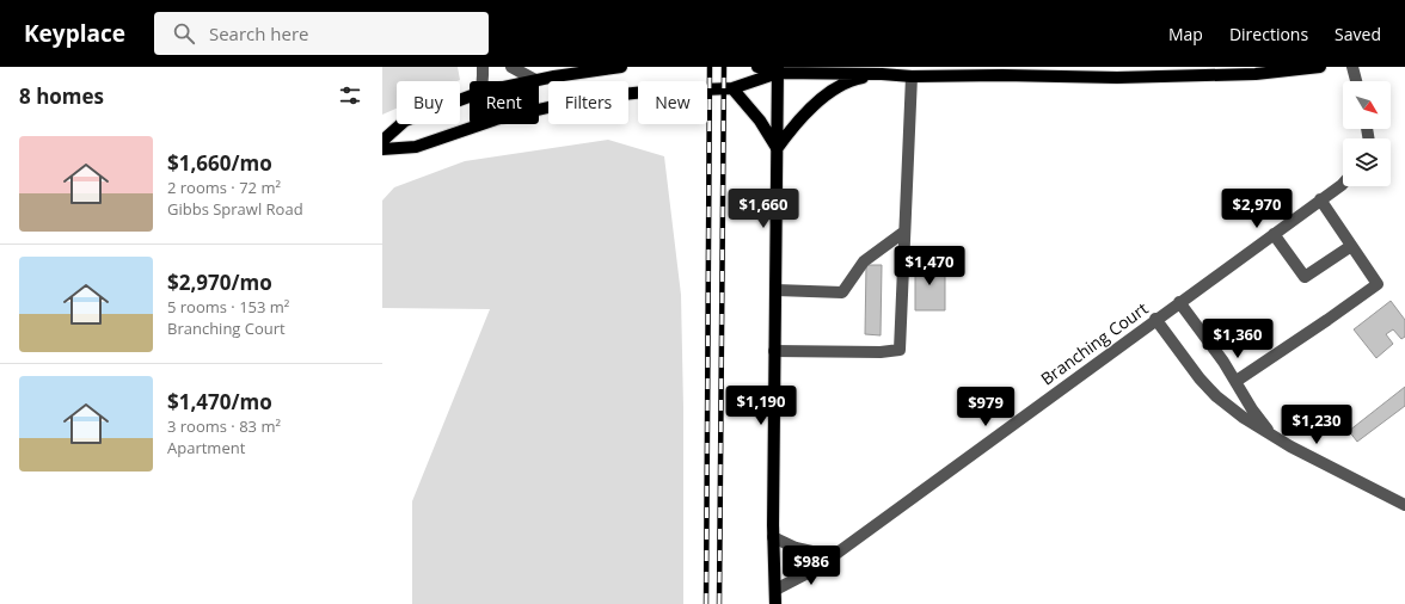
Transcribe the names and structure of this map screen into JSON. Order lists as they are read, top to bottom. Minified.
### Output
{"streets":{"street":["Branching Court"]},"north":"bottom right","page":{"header":"Keyplace","search":"Search here","nav":["Map","Directions","Saved"],"heading":"8 homes","chip":["Buy","Rent","Filters","New"],"list":[{"name":"$1,660/mo","note":"2 rooms · 72 m² · Gibbs Sprawl Road"},{"name":"$2,970/mo","note":"5 rooms · 153 m² · Branching Court"},{"name":"$1,470/mo","note":"3 rooms · 83 m² · Apartment"}],"price":["$1,660","$2,970","$1,470","$1,360","$1,190","$979","$1,230","$986"]}}
